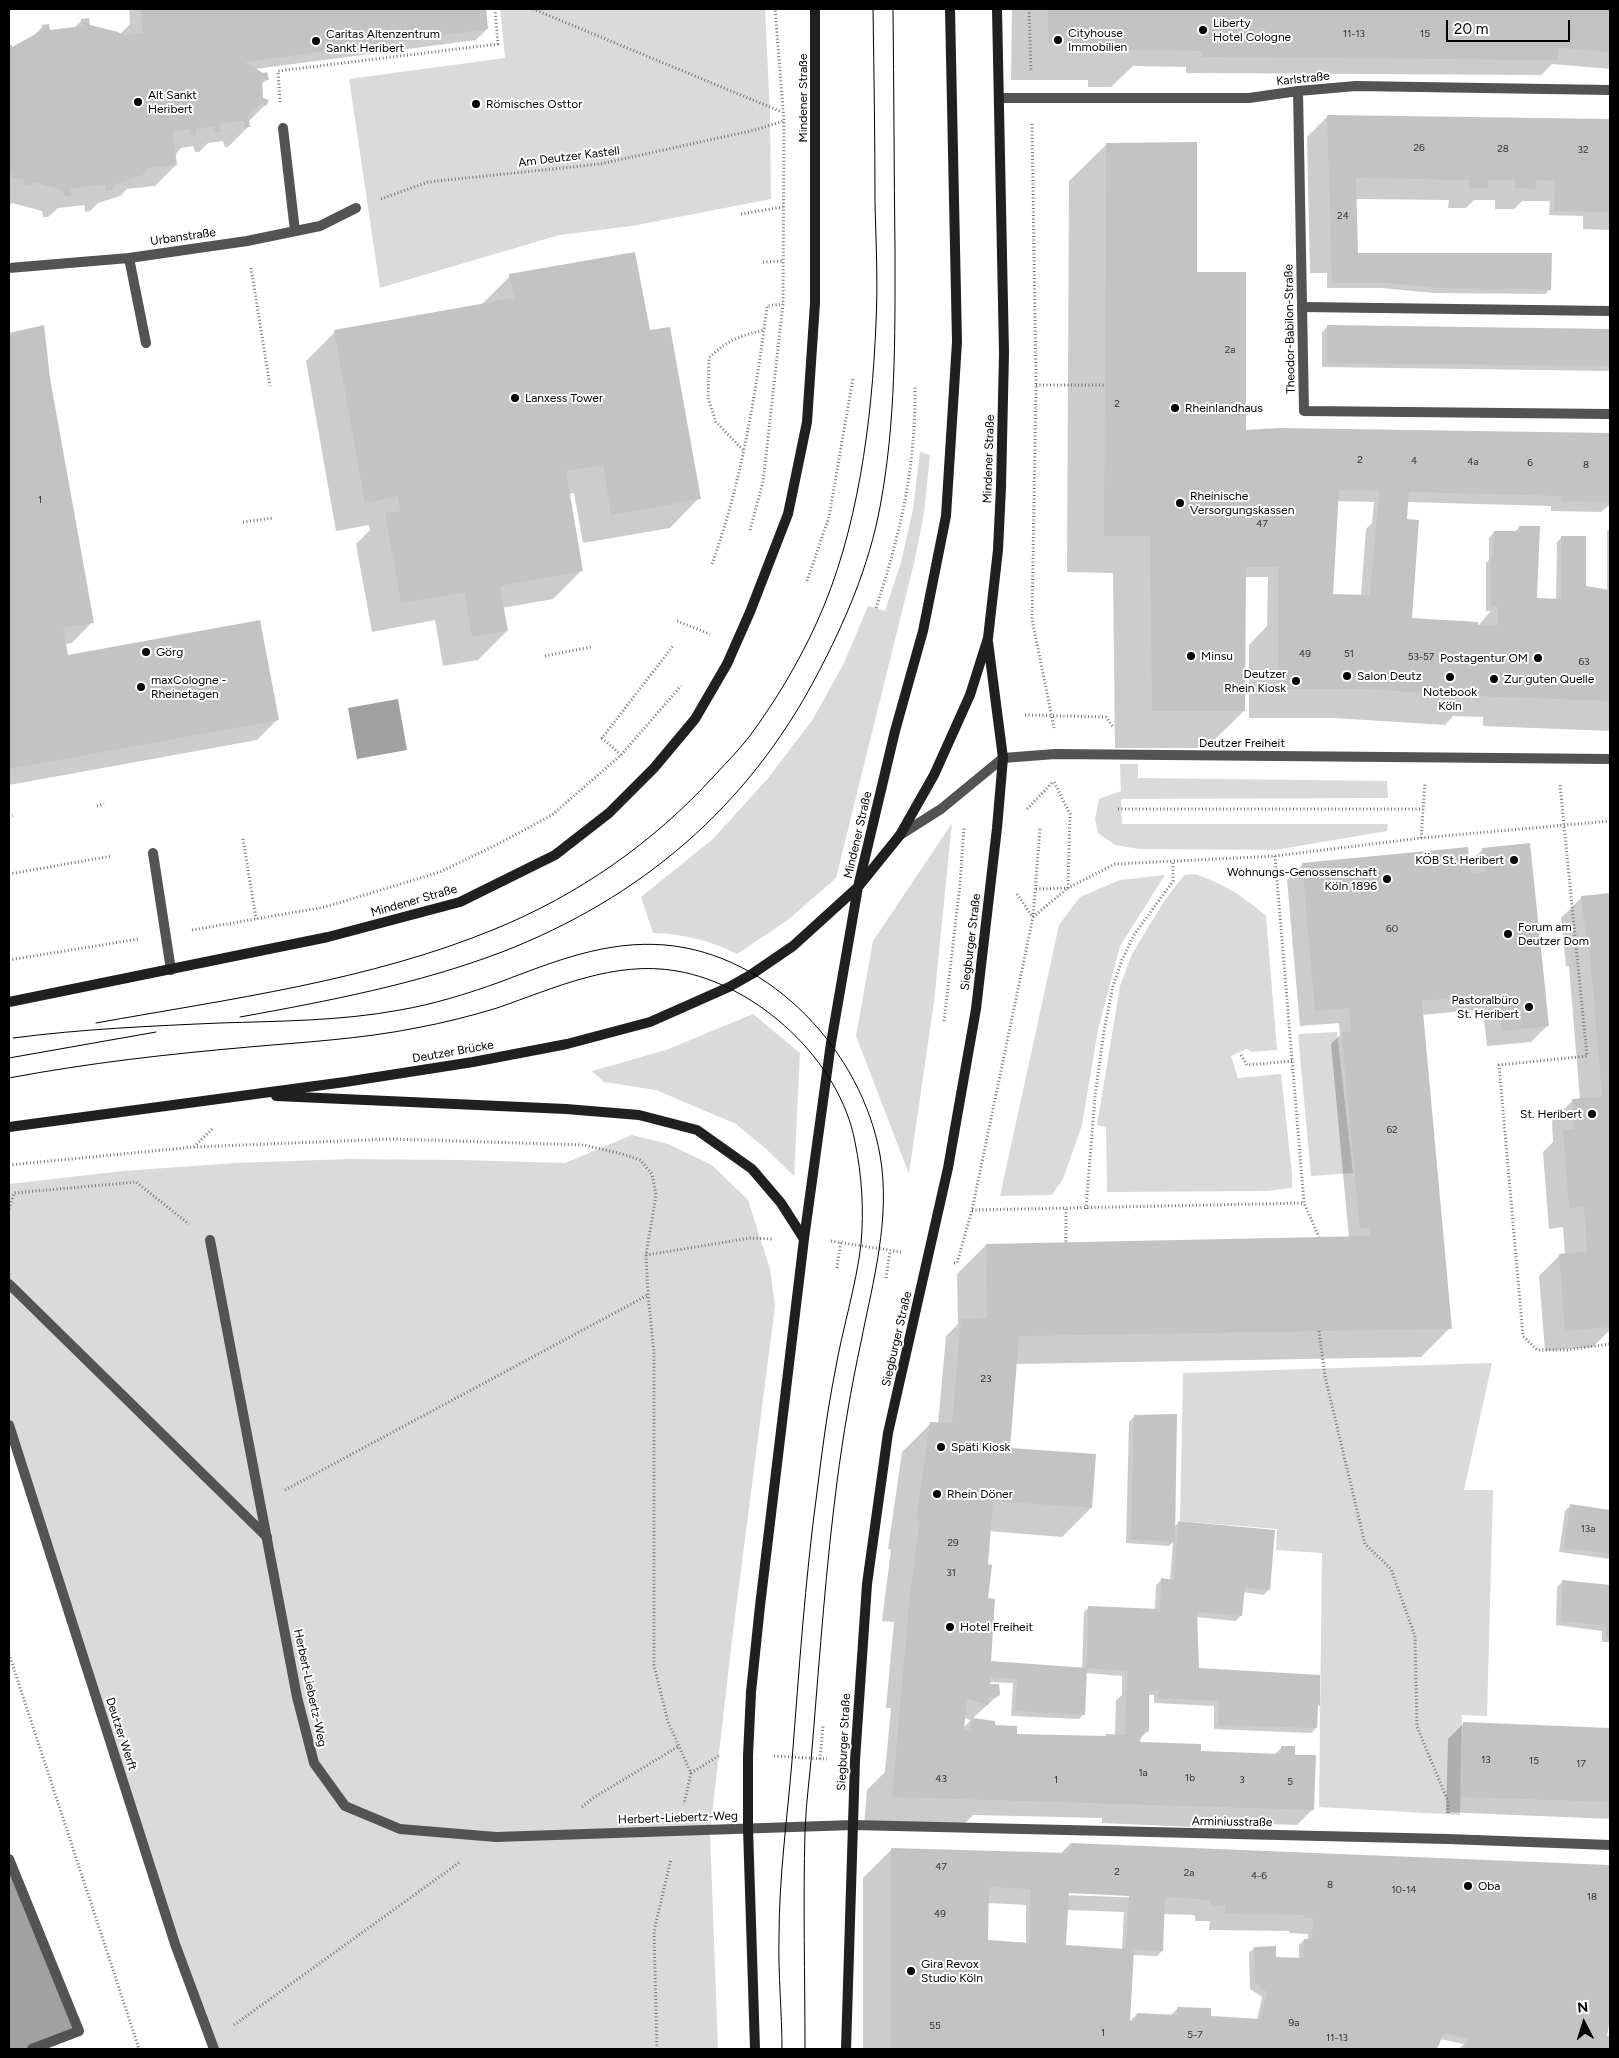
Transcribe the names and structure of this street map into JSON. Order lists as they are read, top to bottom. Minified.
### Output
{"streets":{"main road":["Mindener Straße","Siegburger Straße","Deutzer Brücke"],"street":["Karlstraße","Urbanstraße","Theodor-Babilon-Straße","Deutzer Freiheit","Herbert-Liebertz-Weg","Deutzer Werft","Arminiusstraße"],"path":["Am Deutzer Kastell"]},"crossings":[["Karlstraße","Mindener Straße"],["Karlstraße","Theodor-Babilon-Straße"],["Mindener Straße","Siegburger Straße"],["Mindener Straße","Deutzer Brücke"],["Am Deutzer Kastell","Urbanstraße"],["Deutzer Freiheit","Siegburger Straße"],["Siegburger Straße","Herbert-Liebertz-Weg"],["Siegburger Straße","Arminiusstraße"],["Herbert-Liebertz-Weg","Arminiusstraße"]],"places":["Liberty Hotel Cologne","Cityhouse Immobilien","Caritas Altenzentrum Sankt Heribert","Alt Sankt Heribert","Römisches Osttor","Lanxess Tower","Rheinlandhaus","Rheinische Versorgungskassen","Görg","Minsu","Postagentur OM","Salon Deutz","Notebook Köln","Zur guten Quelle","Deutzer Rhein Kiosk","maxCologne - Rheinetagen","KÖB St. Heribert","Wohnungs-Genossenschaft Köln 1896","Forum am Deutzer Dom","Pastoralbüro St. Heribert","St. Heribert","Späti Kiosk","Rhein Döner","Hotel Freiheit","Oba","Gira Revox Studio Köln"],"house_numbers":["11-13","15","26","28","32","24","2a","2","2","4","4a","6","8","1","47","49","51","53-57","63","60","62","23","13a","29","31","13","15","17","1a","1b","43","1","3","5","47","2","2a","4-6","8","10-14","18","49","9a","55","1","5-7","11-13"],"scale_bar":"20 m","north":"top"}
